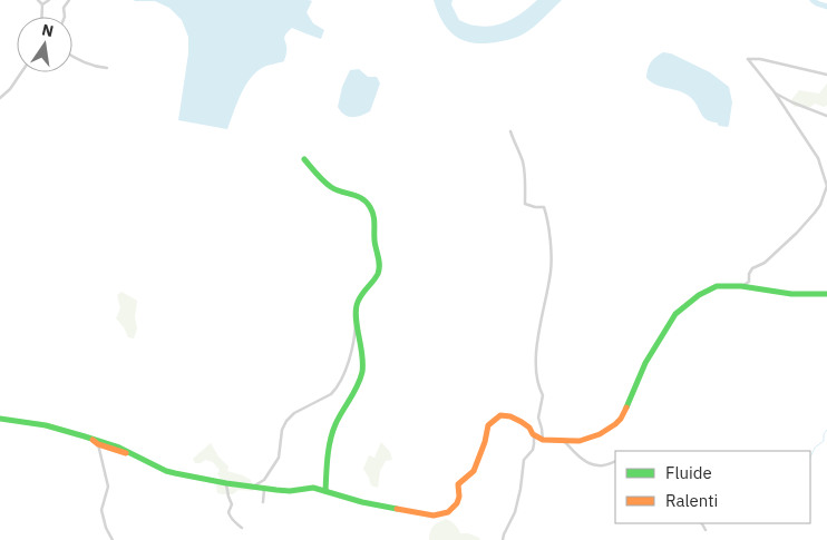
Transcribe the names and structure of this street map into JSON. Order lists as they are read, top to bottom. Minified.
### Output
{"legend":["Fluide","Ralenti"],"north":"top"}
